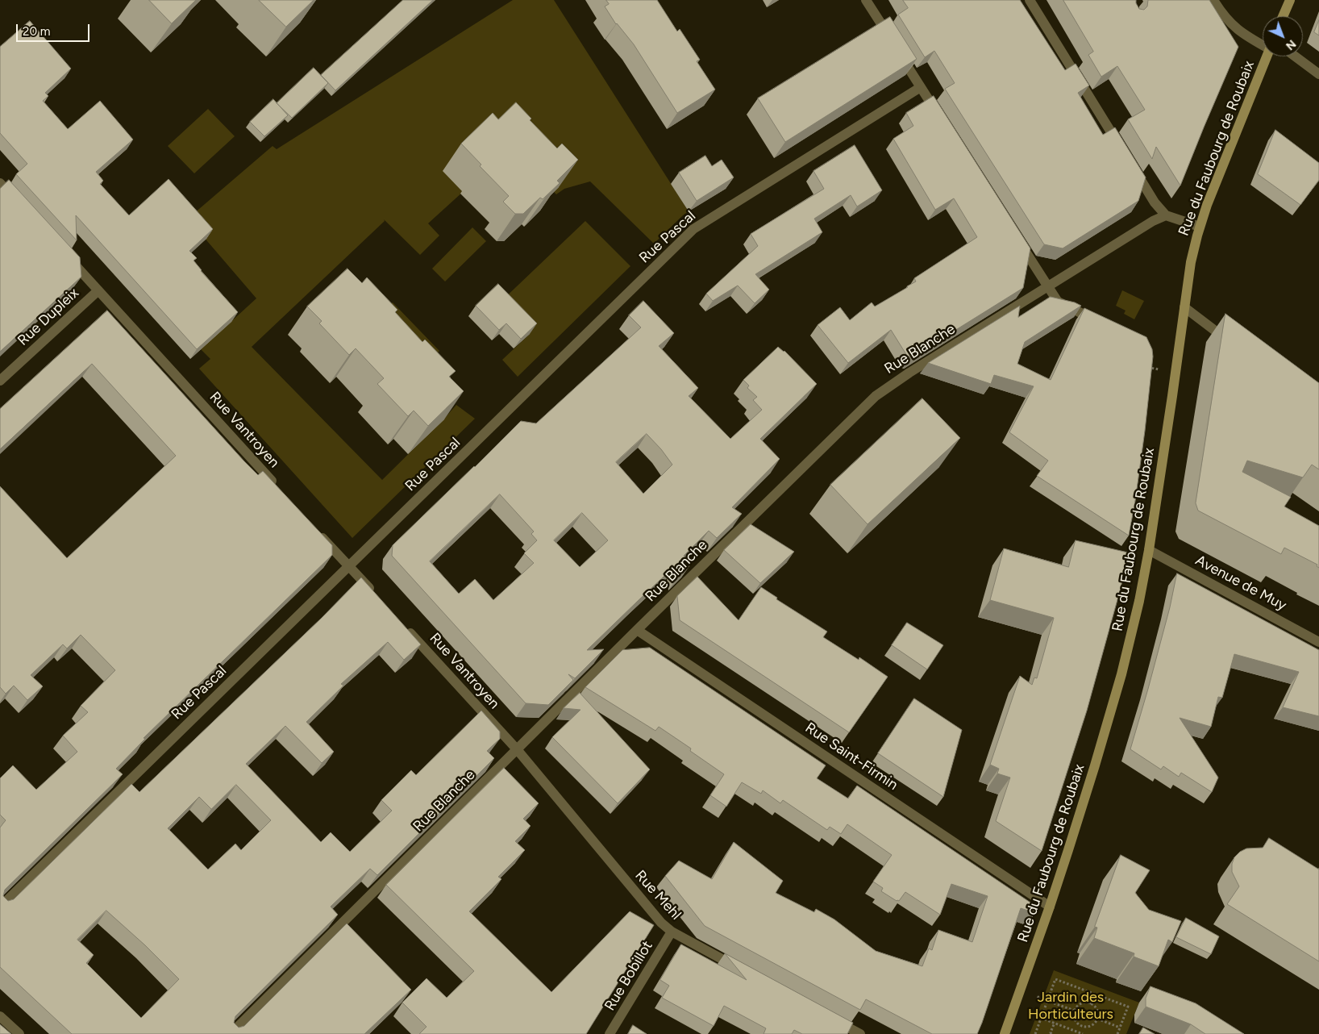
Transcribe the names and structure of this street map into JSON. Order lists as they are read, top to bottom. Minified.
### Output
{"streets":{"main road":["Rue du Faubourg de Roubaix"],"street":["Rue Pascal","Rue Dupleix","Rue Blanche","Rue Vantroyen","Avenue de Muy","Rue Saint-Firmin","Rue Mehl","Rue Bobillot"]},"crossings":[["Rue du Faubourg de Roubaix","Avenue de Muy"],["Rue du Faubourg de Roubaix","Rue Saint-Firmin"],["Rue Dupleix","Rue Vantroyen"],["Rue Blanche","Rue Vantroyen"],["Rue Blanche","Rue Saint-Firmin"],["Rue Blanche","Rue Mehl"],["Rue Vantroyen","Rue Mehl"],["Rue Mehl","Rue Bobillot"]],"parks":["Jardin des Horticulteurs"],"scale_bar":"20 m","north":"bottom right"}
